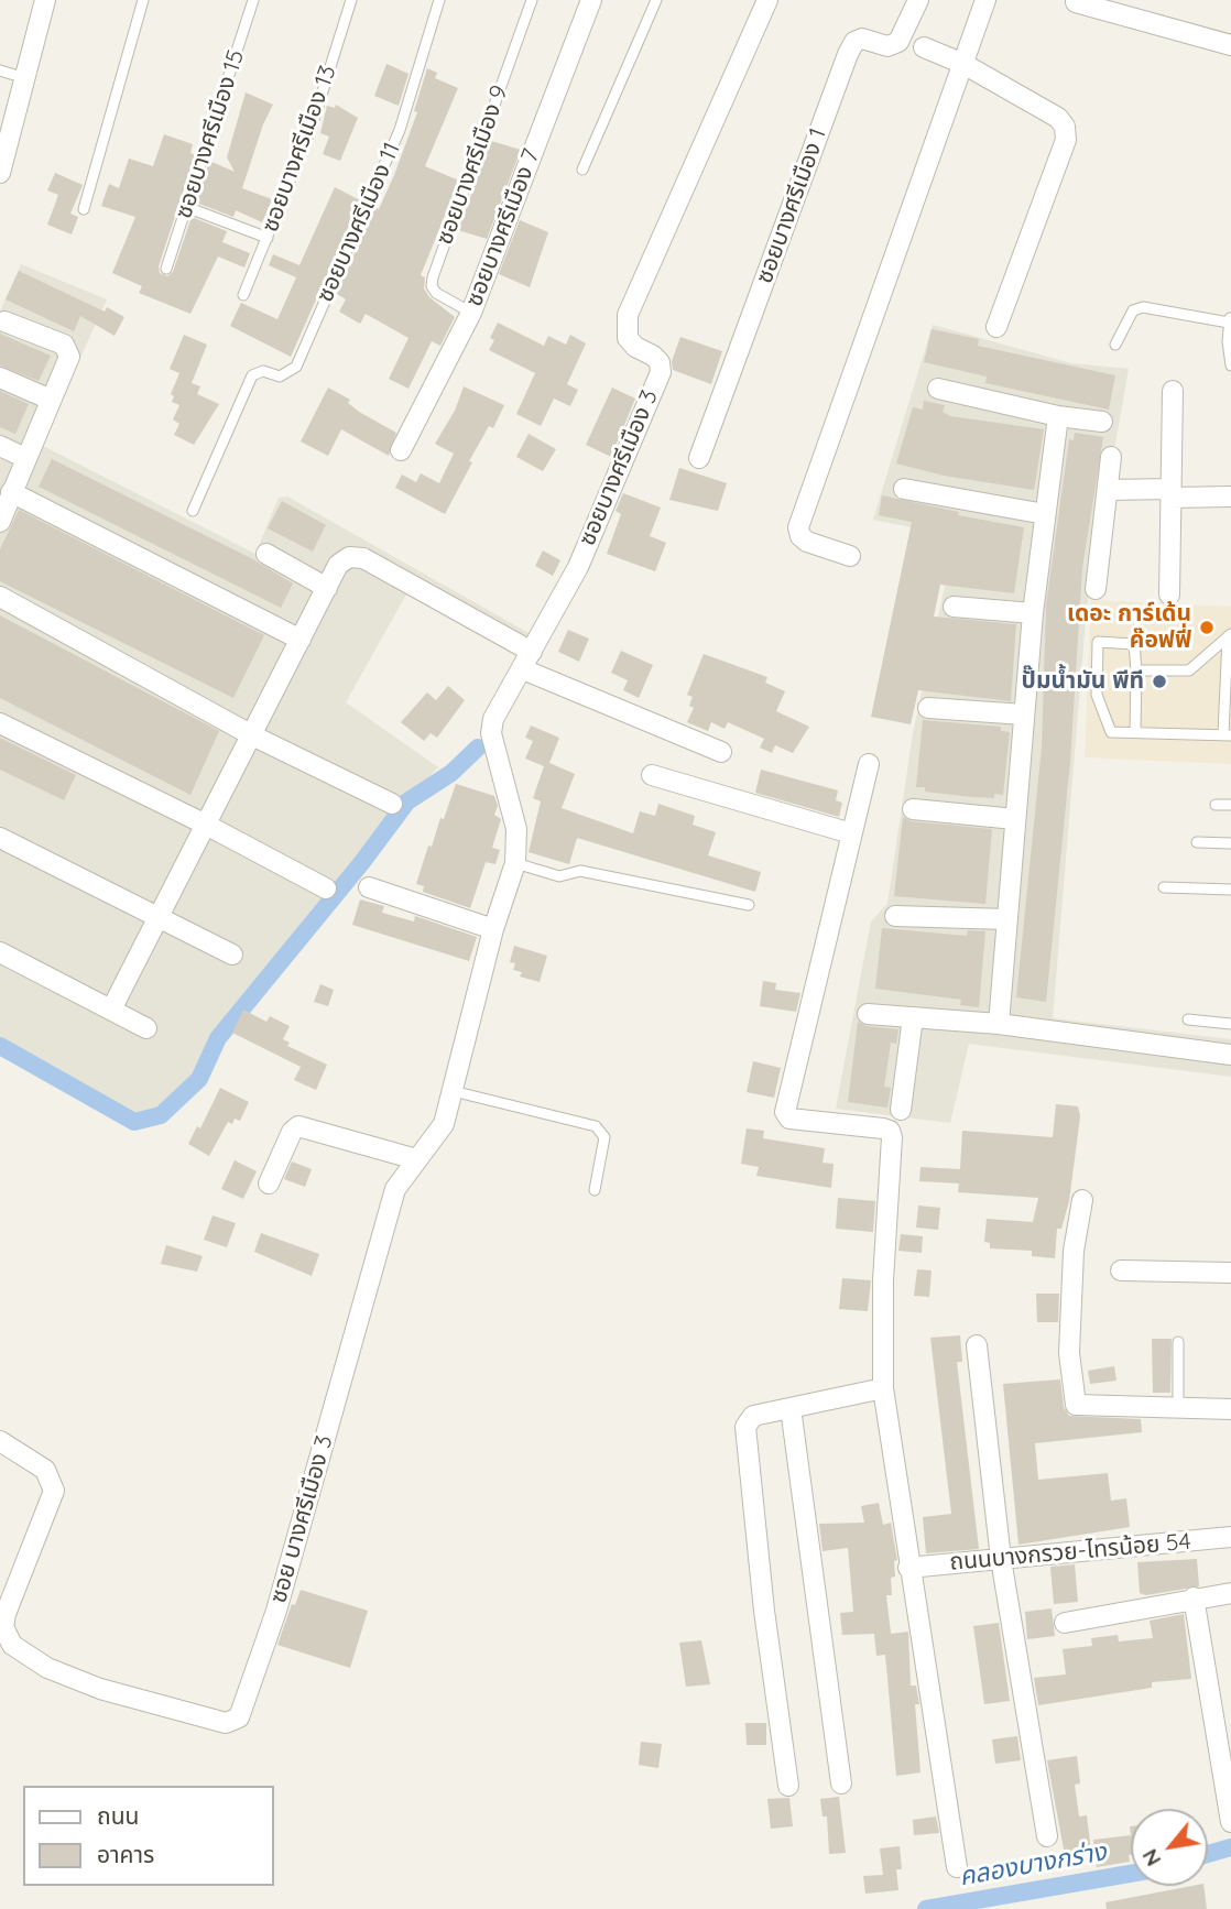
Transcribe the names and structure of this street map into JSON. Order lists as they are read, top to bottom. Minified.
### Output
{"streets":{"street":["ซอยบางศรีเมือง 1","ซอยบางศรีเมือง 7","ซอยบางศรีเมือง 3","ซอย บางศรีเมือง 3","ถนนบางกรวย-ไทรน้อย 54"],"lane":["ซอยบางศรีเมือง 15","ซอยบางศรีเมือง 13","ซอยบางศรีเมือง 9","ซอยบางศรีเมือง 11"]},"crossings":[["ซอยบางศรีเมือง 9","ซอยบางศรีเมือง 7"],["ซอยบางศรีเมือง 3","ซอย บางศรีเมือง 3"]],"water":["คลองบางกร่าง"],"places":["เดอะ การ์เด้น ค๊อฟฟี่","ปั๊มน้ำมัน พีที"],"legend":["ถนน","อาคาร"],"north":"bottom left"}
